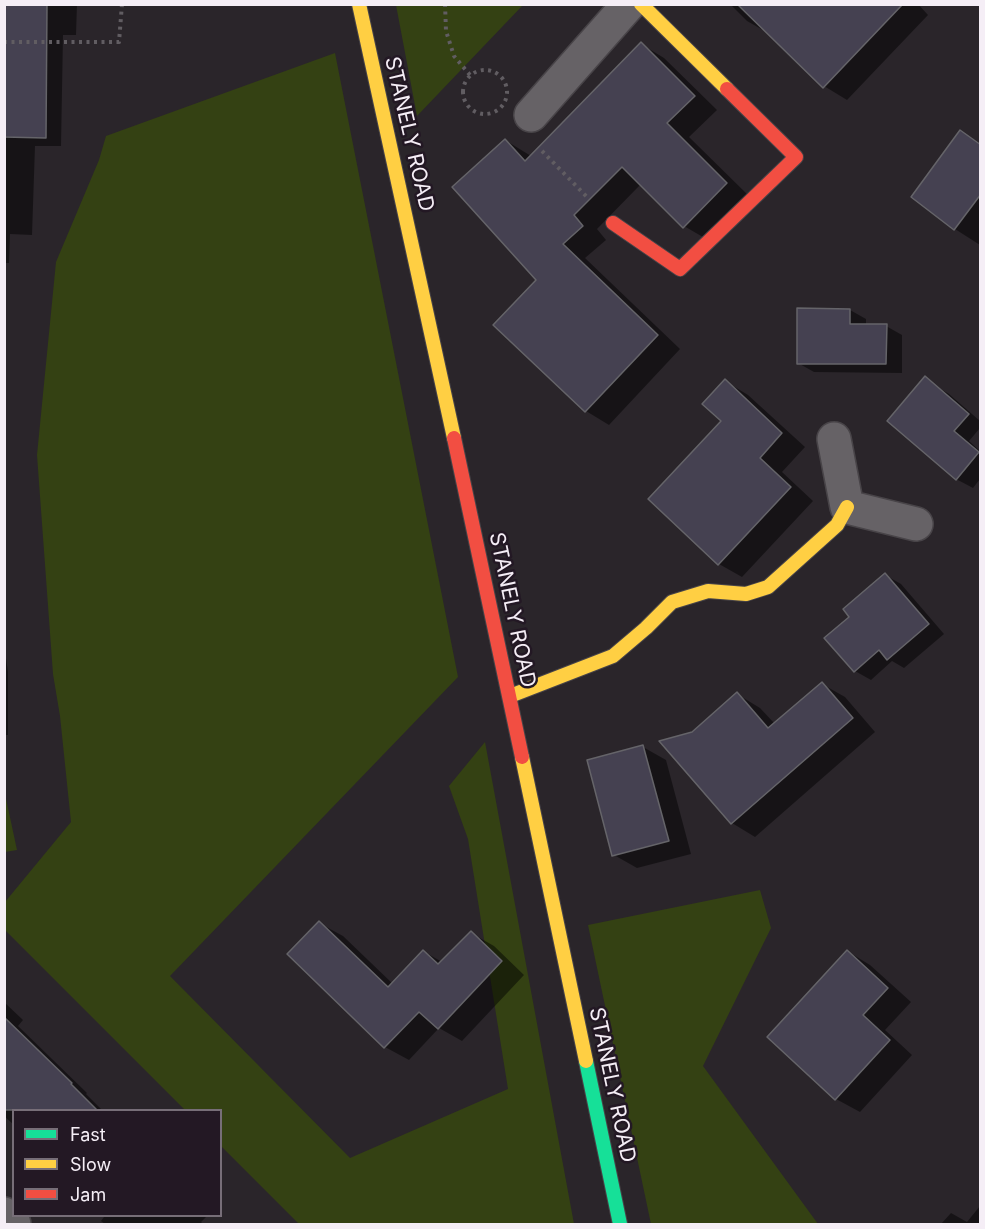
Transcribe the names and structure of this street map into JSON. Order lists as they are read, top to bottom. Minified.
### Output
{"streets":{"street":["STANELY ROAD"]},"legend":["Fast","Slow","Jam"]}
